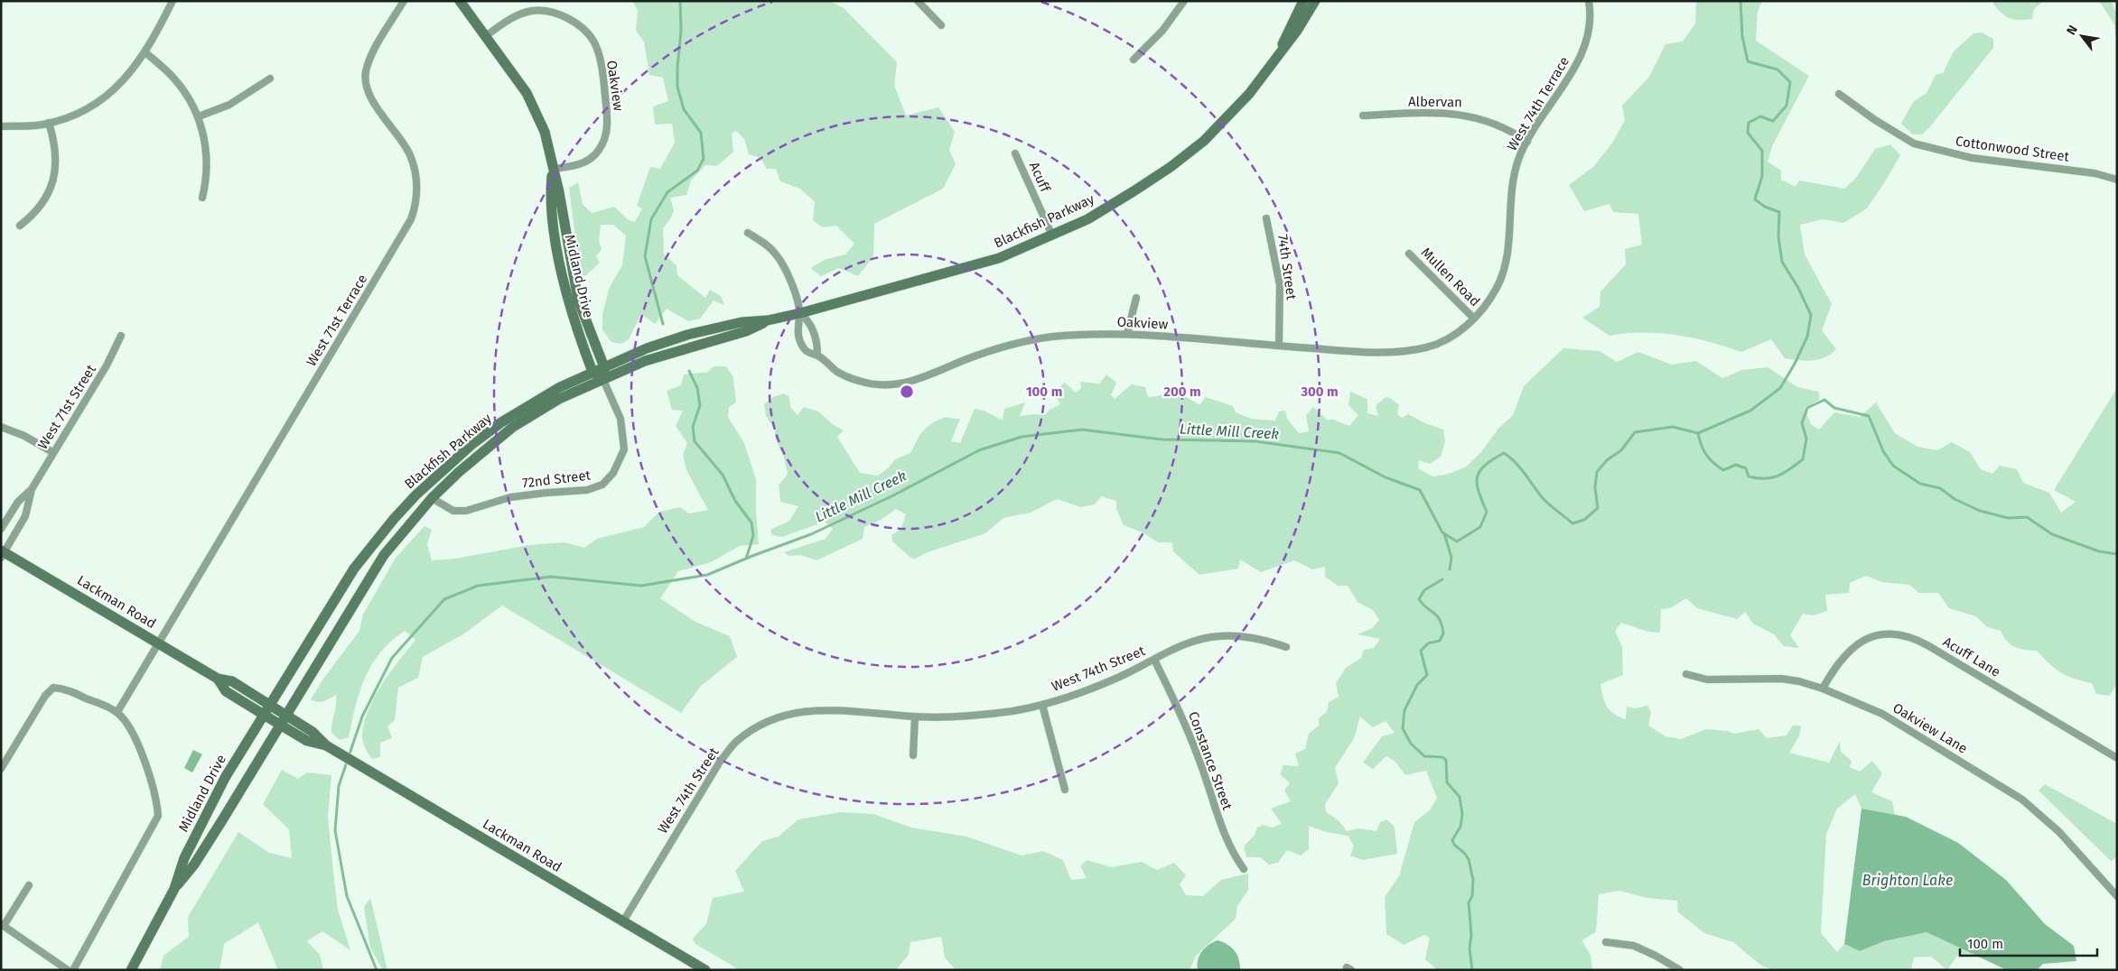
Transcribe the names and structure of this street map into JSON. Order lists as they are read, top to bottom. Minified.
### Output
{"streets":{"main road":["Blackfish Parkway","Midland Drive","Lackman Road"],"street":["Oakview","Albervan","West 74th Terrace","Cottonwood Street","Acuff","74th Street","Mullen Road","West 71st Terrace","West 71st Street","72nd Street","Acuff Lane","West 74th Street","Oakview Lane","Constance Street"]},"crossings":[["Oakview","West 74th Terrace"],["Oakview","Blackfish Parkway"],["Oakview","74th Street"],["Oakview","Midland Drive"],["Oakview","Mullen Road"],["Albervan","West 74th Terrace"],["West 74th Terrace","Mullen Road"],["Acuff","Blackfish Parkway"],["Blackfish Parkway","Midland Drive"],["Blackfish Parkway","72nd Street"],["Blackfish Parkway","Lackman Road"],["Midland Drive","72nd Street"],["Midland Drive","Lackman Road"],["West 71st Terrace","Lackman Road"],["West 71st Street","Lackman Road"],["Lackman Road","West 74th Street"],["Acuff Lane","Oakview Lane"],["West 74th Street","Constance Street"]],"water":["Little Mill Creek","Brighton Lake"],"scale_bar":"100 m","north":"top left","rings":["100 m","200 m","300 m"]}
